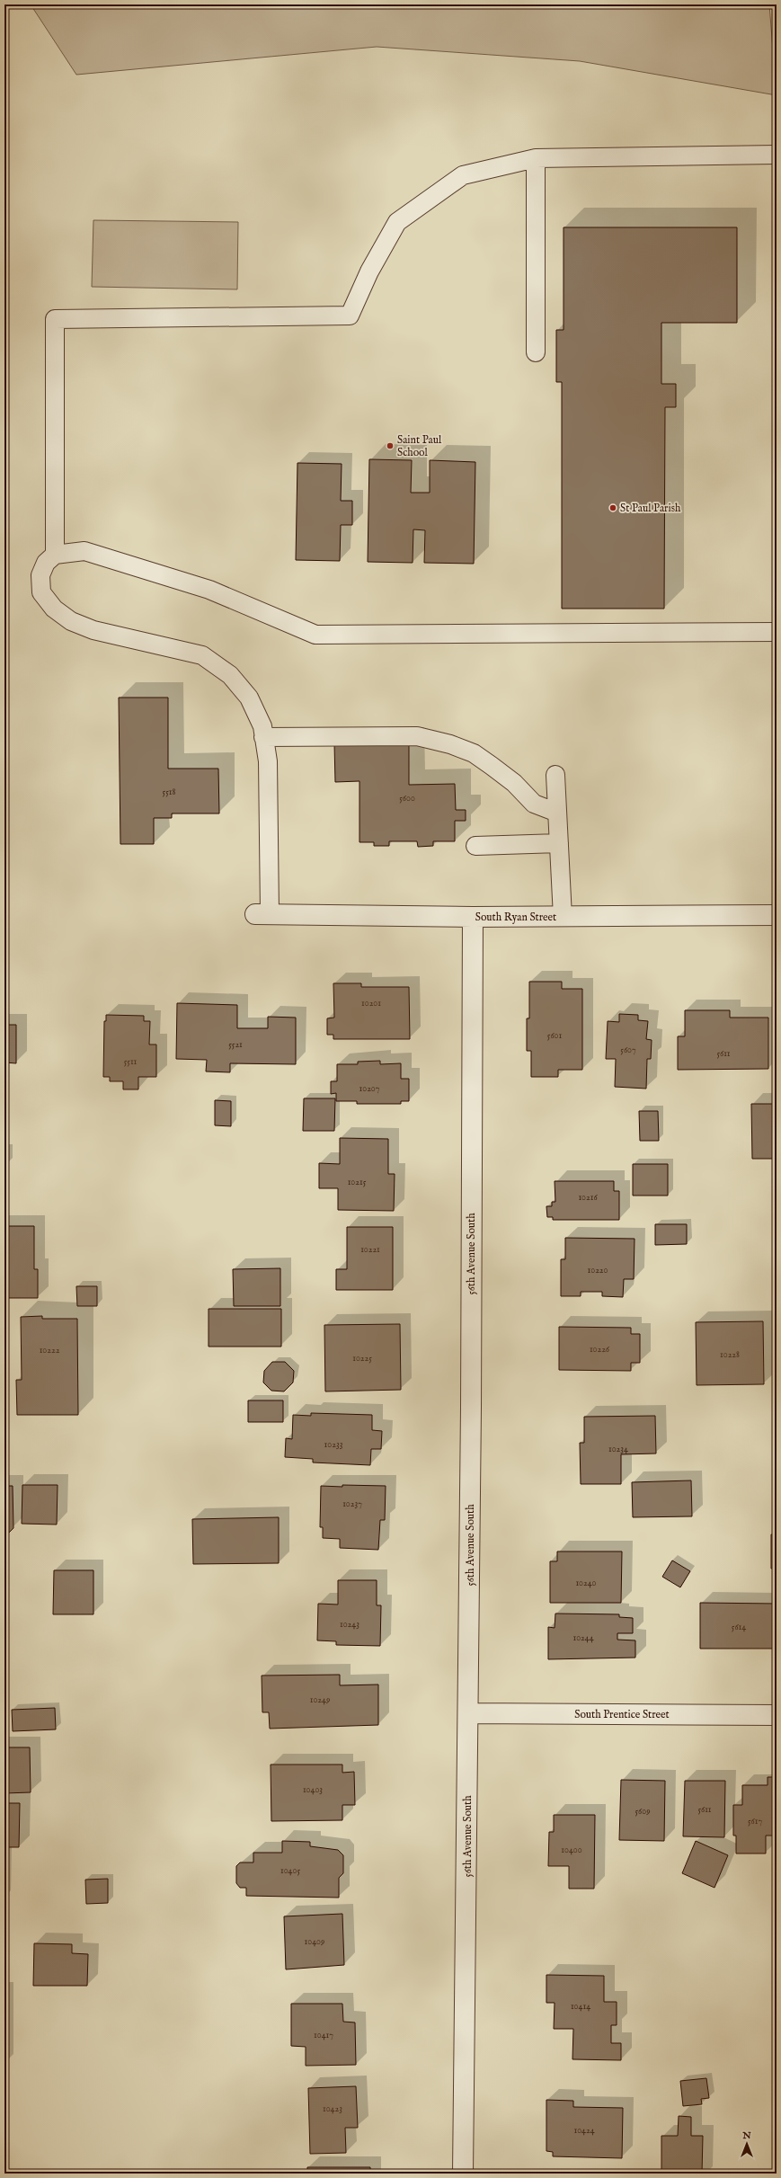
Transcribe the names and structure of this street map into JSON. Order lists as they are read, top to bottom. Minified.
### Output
{"streets":{"street":["South Ryan Street","56th Avenue South","South Prentice Street"]},"crossings":[["South Ryan Street","56th Avenue South"],["56th Avenue South","South Prentice Street"]],"places":["Saint Paul School","St Paul Parish"],"house_numbers":["5518","5600","10201","5601","5521","5607","5611","5511","10207","10215","10216","10221","10220","10226","10222","10228","10225","10233","10234","10237","10240","10243","5614","10244","10249","10403","5611","5609","5617","10400","10405","10409","10414","10417","10423","10424"],"north":"top"}
